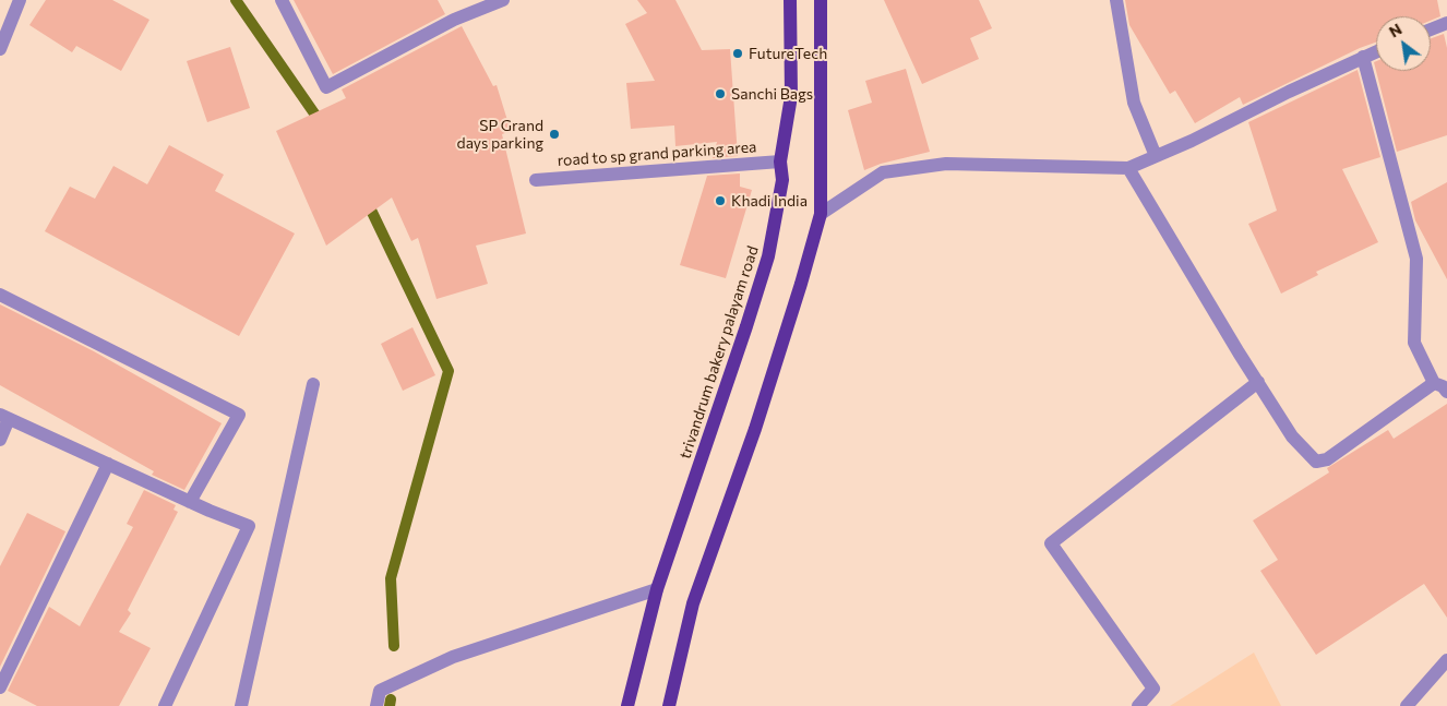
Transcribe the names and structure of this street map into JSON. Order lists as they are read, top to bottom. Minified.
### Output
{"streets":{"main road":["trivandrum bakery palayam road"],"street":["road to sp grand parking area"]},"crossings":[["road to sp grand parking area","trivandrum bakery palayam road"]],"places":["FutureTech","Sanchi Bags","SP Grand days parking","Khadi India"],"north":"top left"}
